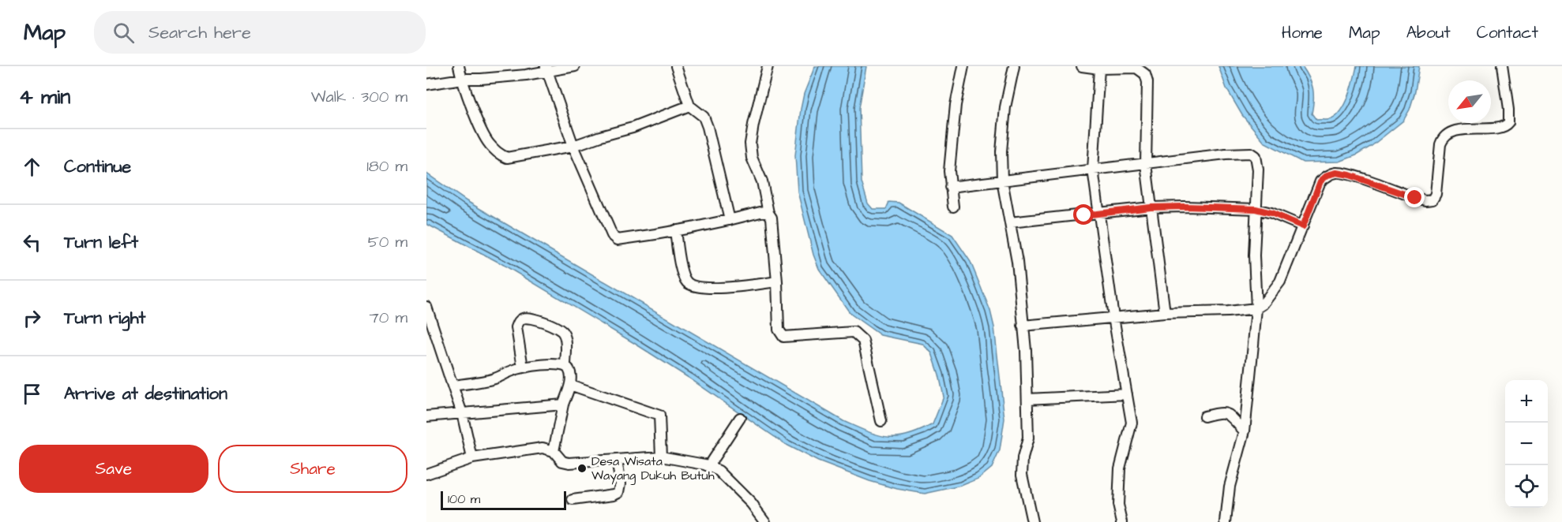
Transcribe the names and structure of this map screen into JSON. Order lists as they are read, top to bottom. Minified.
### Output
{"places":["Desa Wisata Wayang Dukuh Butuh"],"scale_bar":"100 m","north":"bottom left","page":{"header":"Map","search":"Search here","nav":["Home","Map","About","Contact"],"heading":["4 min","Walk · 300 m"],"list":[["Continue","180 m"],["Turn left","50 m"],["Turn right","70 m"],"Arrive at destination"],"map_buttons":["+","−"],"buttons":["Save","Share"],"scale":"100 m"}}
